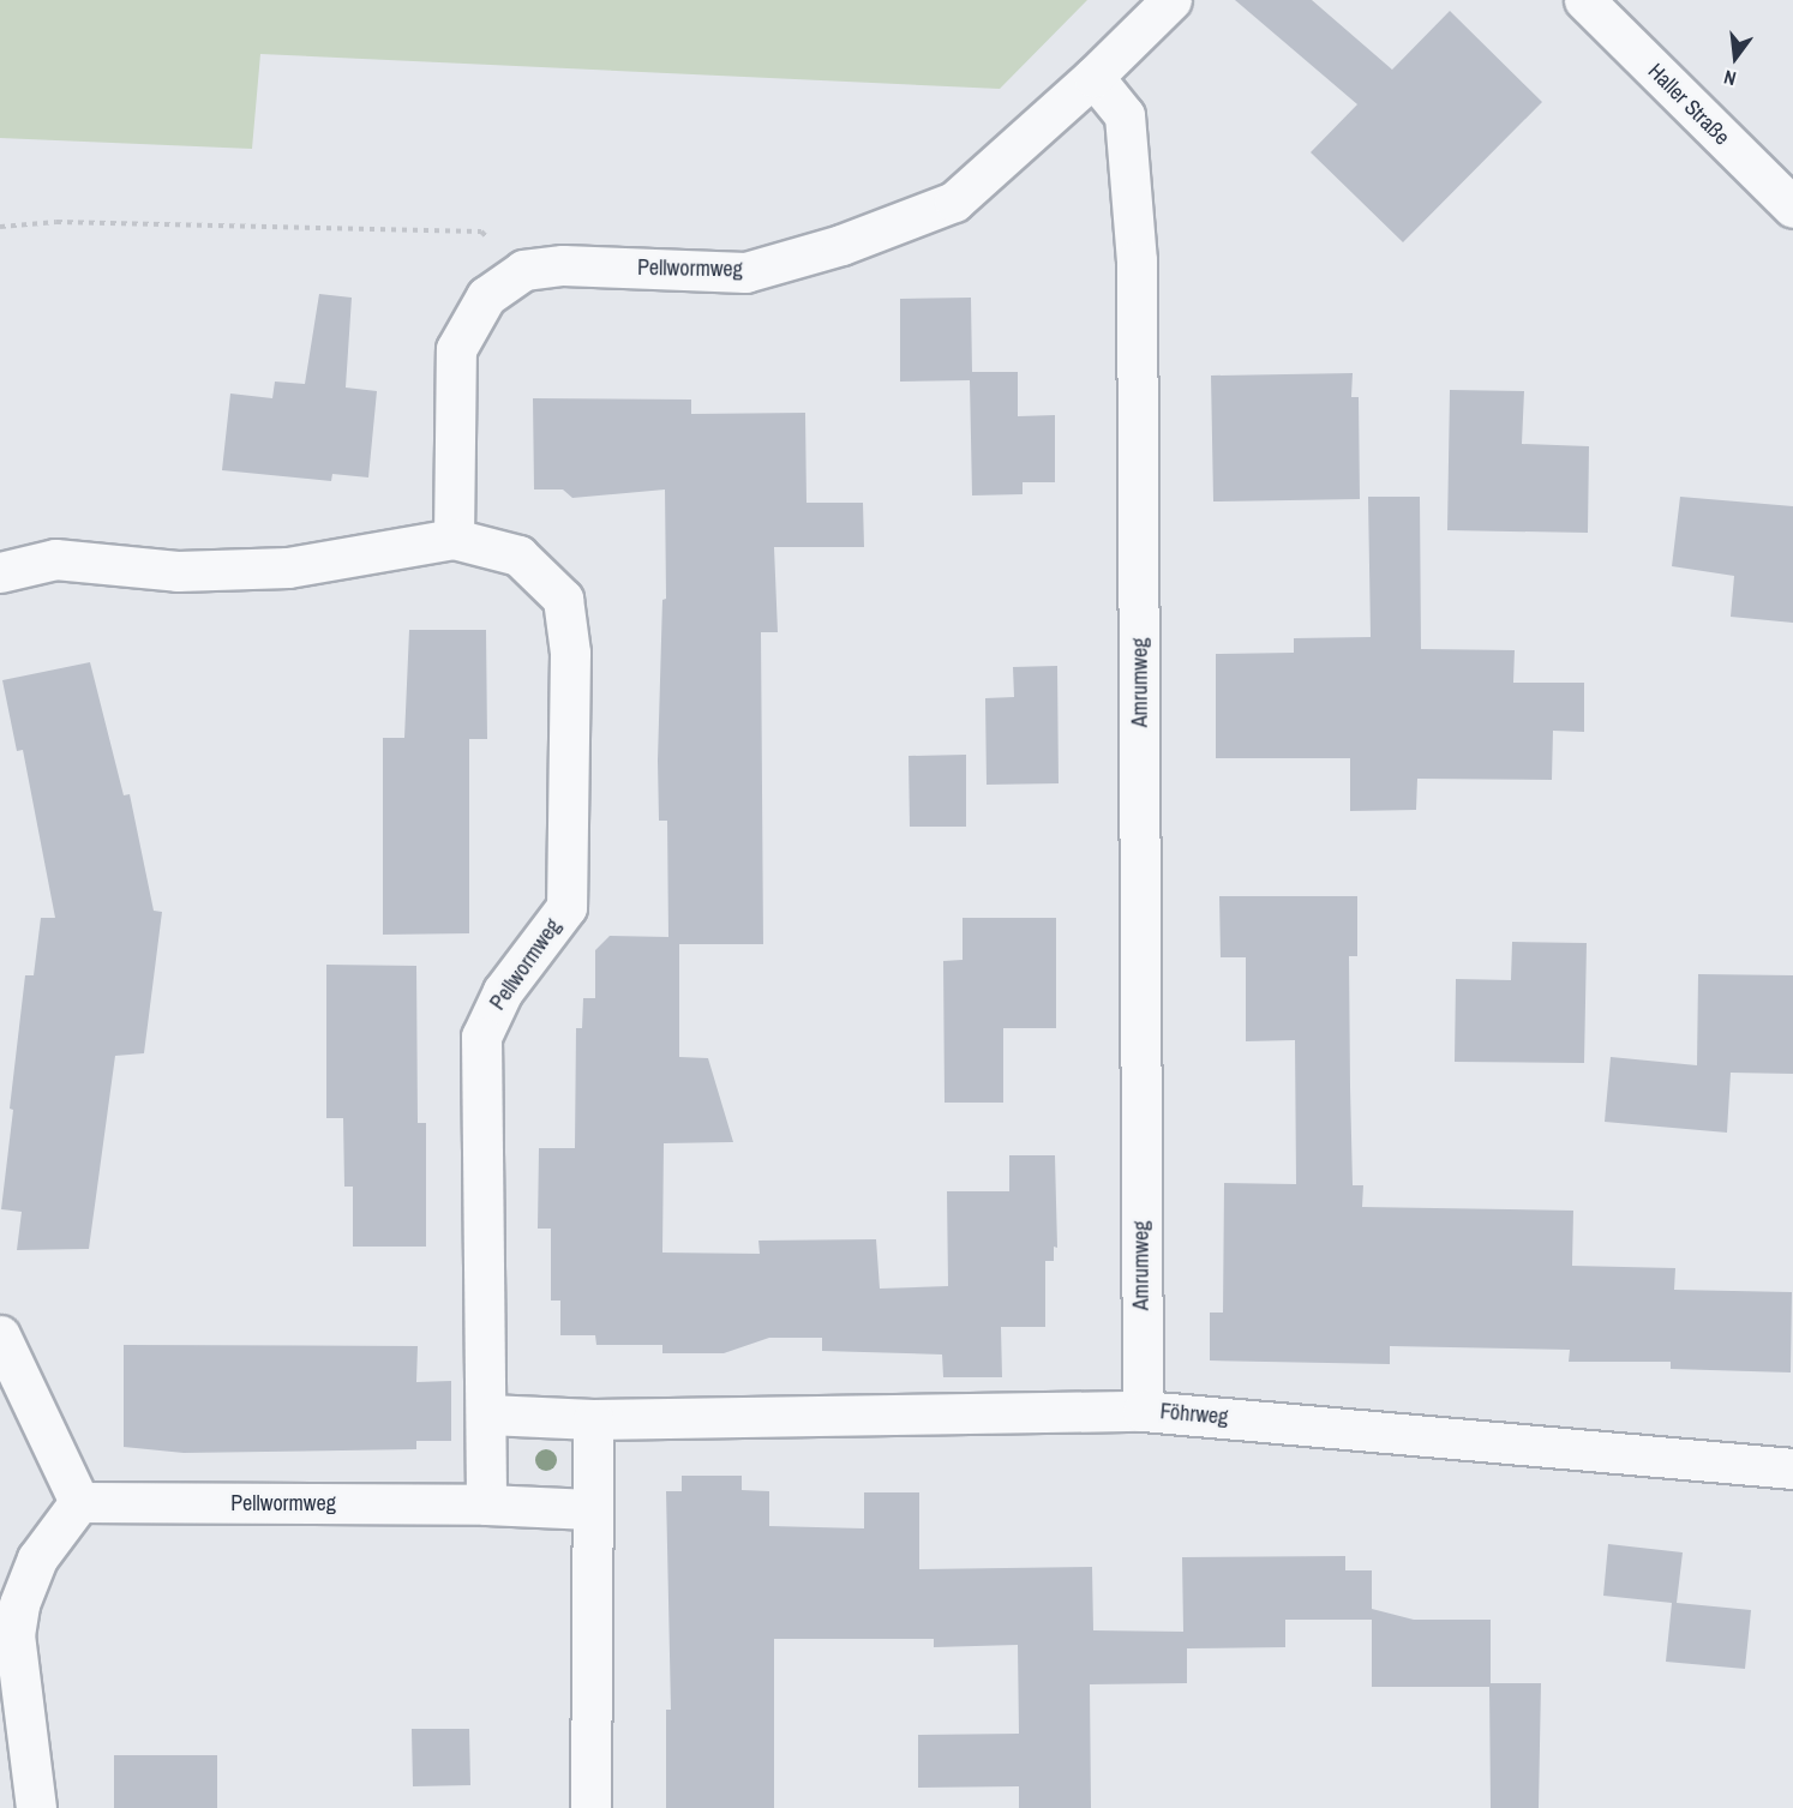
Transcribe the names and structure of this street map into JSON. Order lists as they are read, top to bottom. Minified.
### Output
{"streets":{"street":["Haller Straße","Pellwormweg","Amrumweg","Föhrweg"]},"crossings":[["Pellwormweg","Amrumweg"],["Amrumweg","Föhrweg"]],"north":"bottom"}
